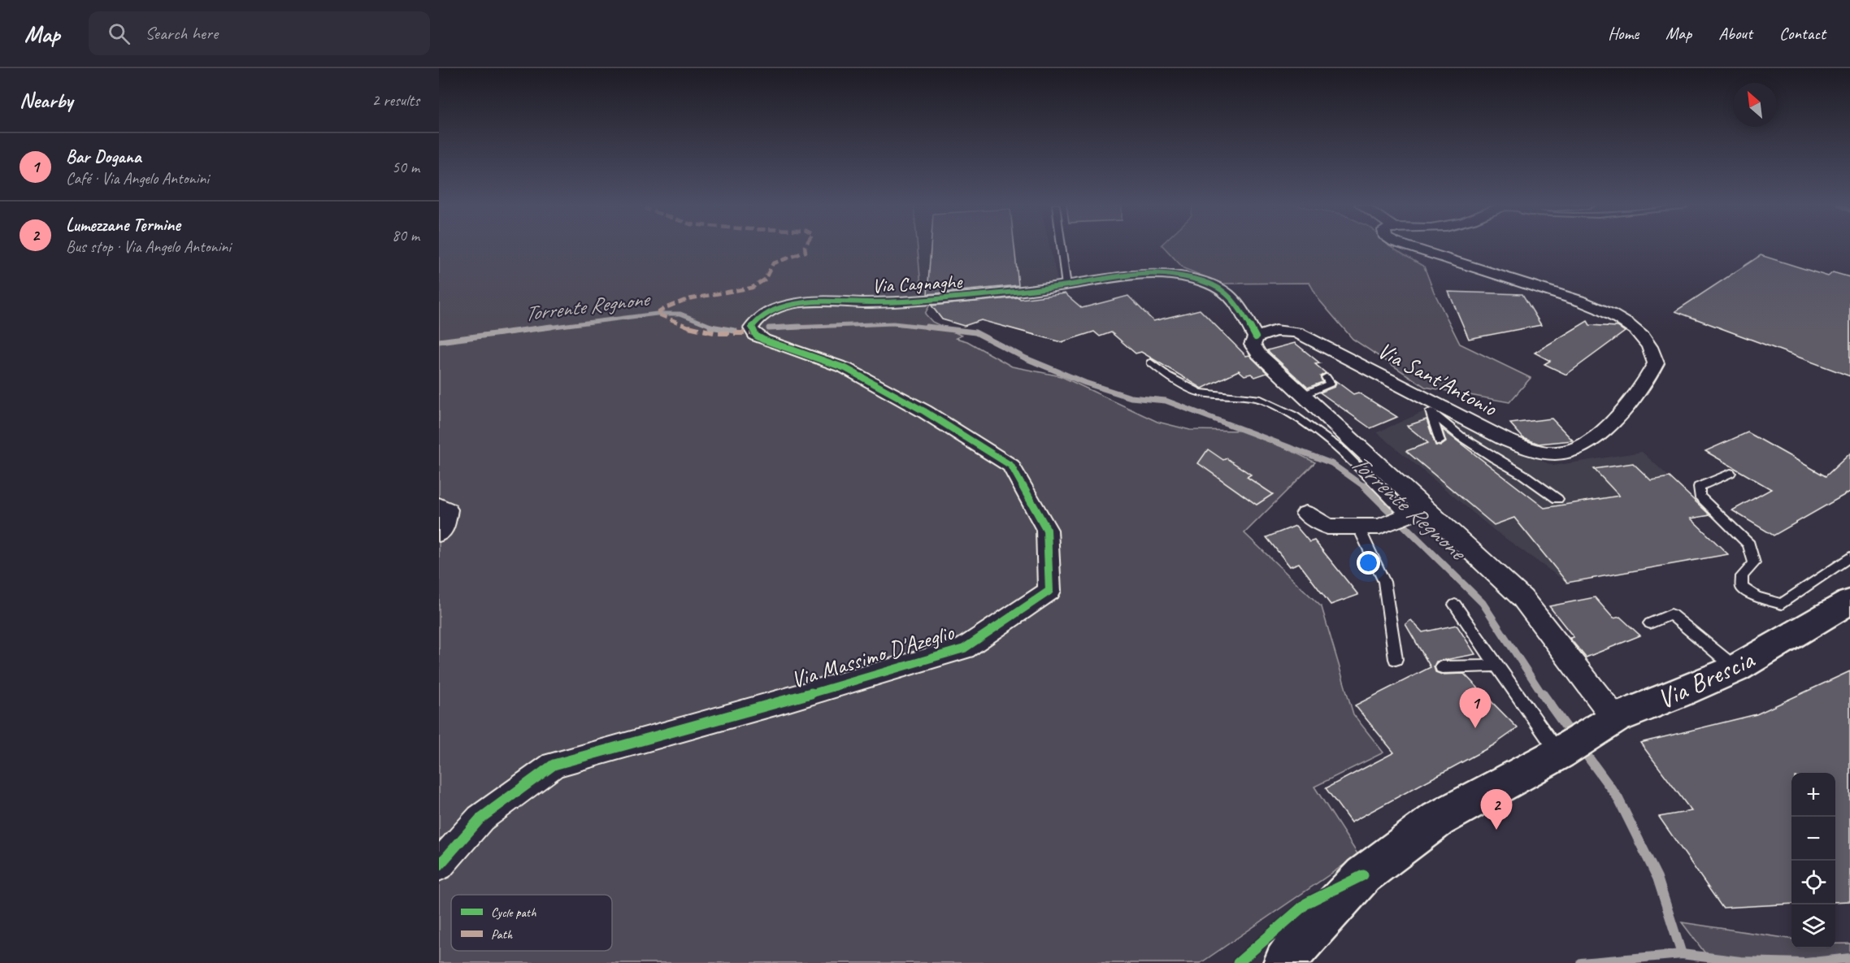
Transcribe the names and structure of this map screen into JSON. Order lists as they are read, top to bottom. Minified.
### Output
{"streets":{"main road":["Via Brescia"],"street":["Via Cagnaghe","Via Sant'Antonio","Via Massimo D'Azeglio"]},"crossings":[["Via Cagnaghe","Via Sant'Antonio"],["Via Cagnaghe","Via Massimo D'Azeglio"]],"water":["Torrente Regnone"],"legend":["Cycle path","Path"],"north":"top left","page":{"header":"Map","search":"Search here","nav":["Home","Map","About","Contact"],"heading":["Nearby","2 results"],"list":[{"mark":"1","name":"Bar Dogana","note":"Café · Via Angelo Antonini","value":"50 m"},{"mark":"2","name":"Lumezzane Termine","note":"Bus stop · Via Angelo Antonini","value":"80 m"}],"pins":["1","2"],"map_buttons":["+","−"]}}
